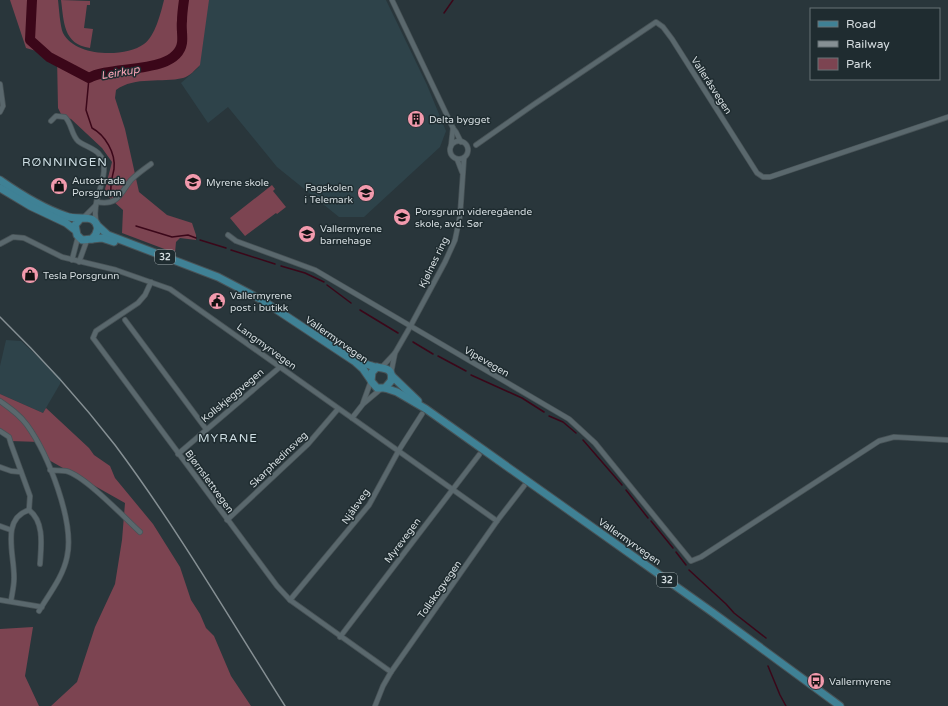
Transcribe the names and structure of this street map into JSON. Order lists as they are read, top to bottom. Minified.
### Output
{"streets":{"main road":["32","Vallermyrvegen"],"street":["Valleråsvegen","Kjølnes ring","Langmyrvegen","Vipevegen","Kollskjeggvegen","Skarphedinsveg","Bjørnslettvegen","Njålsveg","Myrevegen","Tollskogvegen"]},"crossings":[["32","Kjølnes ring"],["32","Vallermyrvegen"],["Kjølnes ring","Vallermyrvegen"],["Kjølnes ring","Vipevegen"],["Vallermyrvegen","Njålsveg"],["Langmyrvegen","Kollskjeggvegen"],["Langmyrvegen","Skarphedinsveg"],["Langmyrvegen","Bjørnslettvegen"],["Langmyrvegen","Njålsveg"],["Langmyrvegen","Myrevegen"],["Langmyrvegen","Tollskogvegen"],["Kollskjeggvegen","Bjørnslettvegen"],["Skarphedinsveg","Bjørnslettvegen"],["Bjørnslettvegen","Njålsveg"],["Bjørnslettvegen","Myrevegen"],["Bjørnslettvegen","Tollskogvegen"]],"districts":["RØNNINGEN","MYRANE"],"water":["Leirkup"],"places":{"building":["Delta bygget"],"school or university":["Myrene skole","Fagskolen i Telemark","Porsgrunn videregående skole, avd. Sør","Vallermyrene barnehage"],"shop":["Autostrada Porsgrunn","Tesla Porsgrunn"],"public building":["Vallermyrene post i butikk"],"bus stop":["Vallermyrene"]},"legend":["Road","Railway","Park"]}
